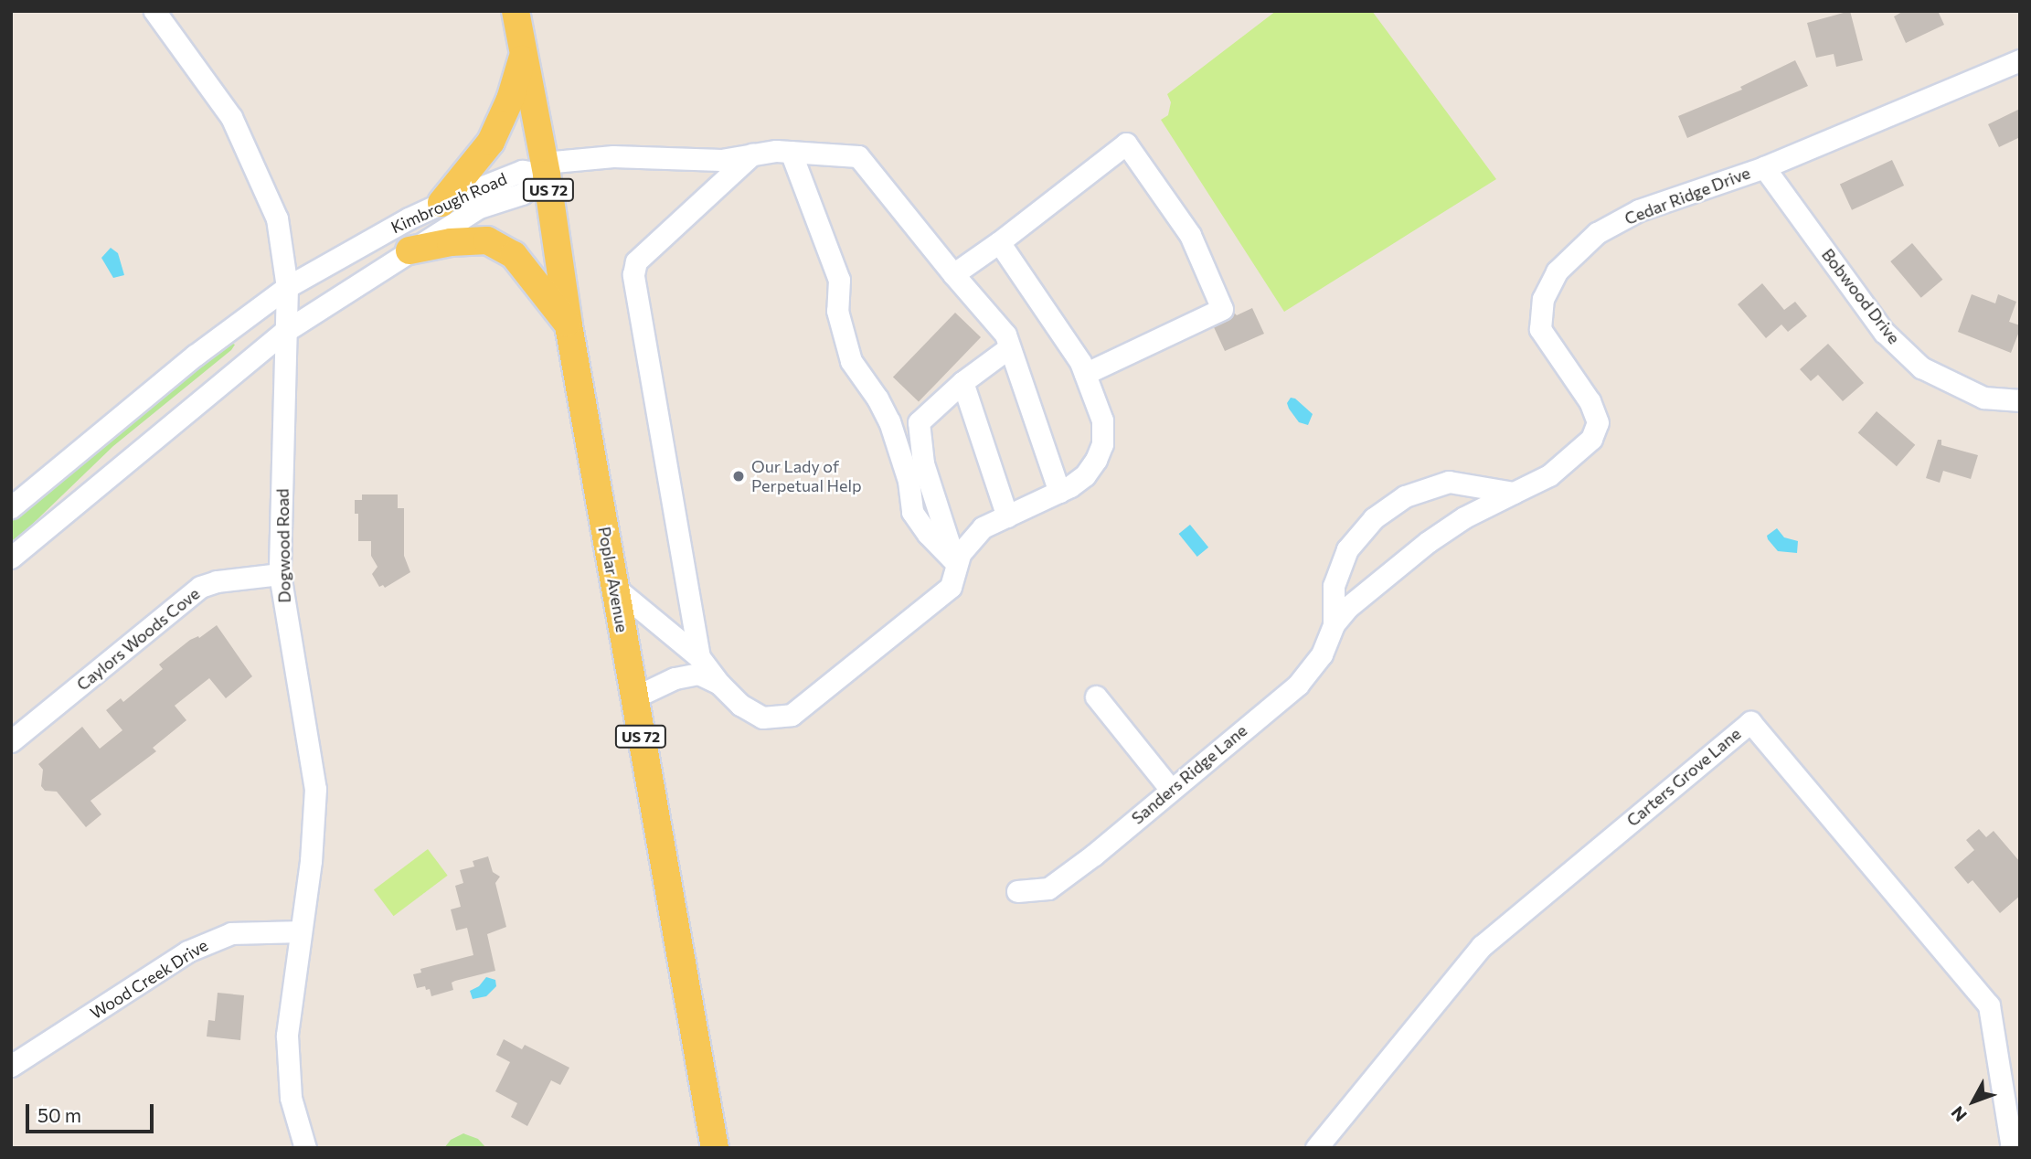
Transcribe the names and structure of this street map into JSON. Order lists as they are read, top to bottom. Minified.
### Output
{"streets":{"main road":["US 72","Poplar Avenue"],"street":["Cedar Ridge Drive","Kimbrough Road","Bobwood Drive","Dogwood Road","Caylors Woods Cove","Sanders Ridge Lane","Carters Grove Lane","Wood Creek Drive"]},"crossings":[["Cedar Ridge Drive","Bobwood Drive"],["Cedar Ridge Drive","Sanders Ridge Lane"],["Kimbrough Road","Dogwood Road"],["Kimbrough Road","Poplar Avenue"],["Dogwood Road","Caylors Woods Cove"],["Dogwood Road","Wood Creek Drive"]],"places":["Our Lady of Perpetual Help"],"scale_bar":"50 m","north":"bottom left"}
